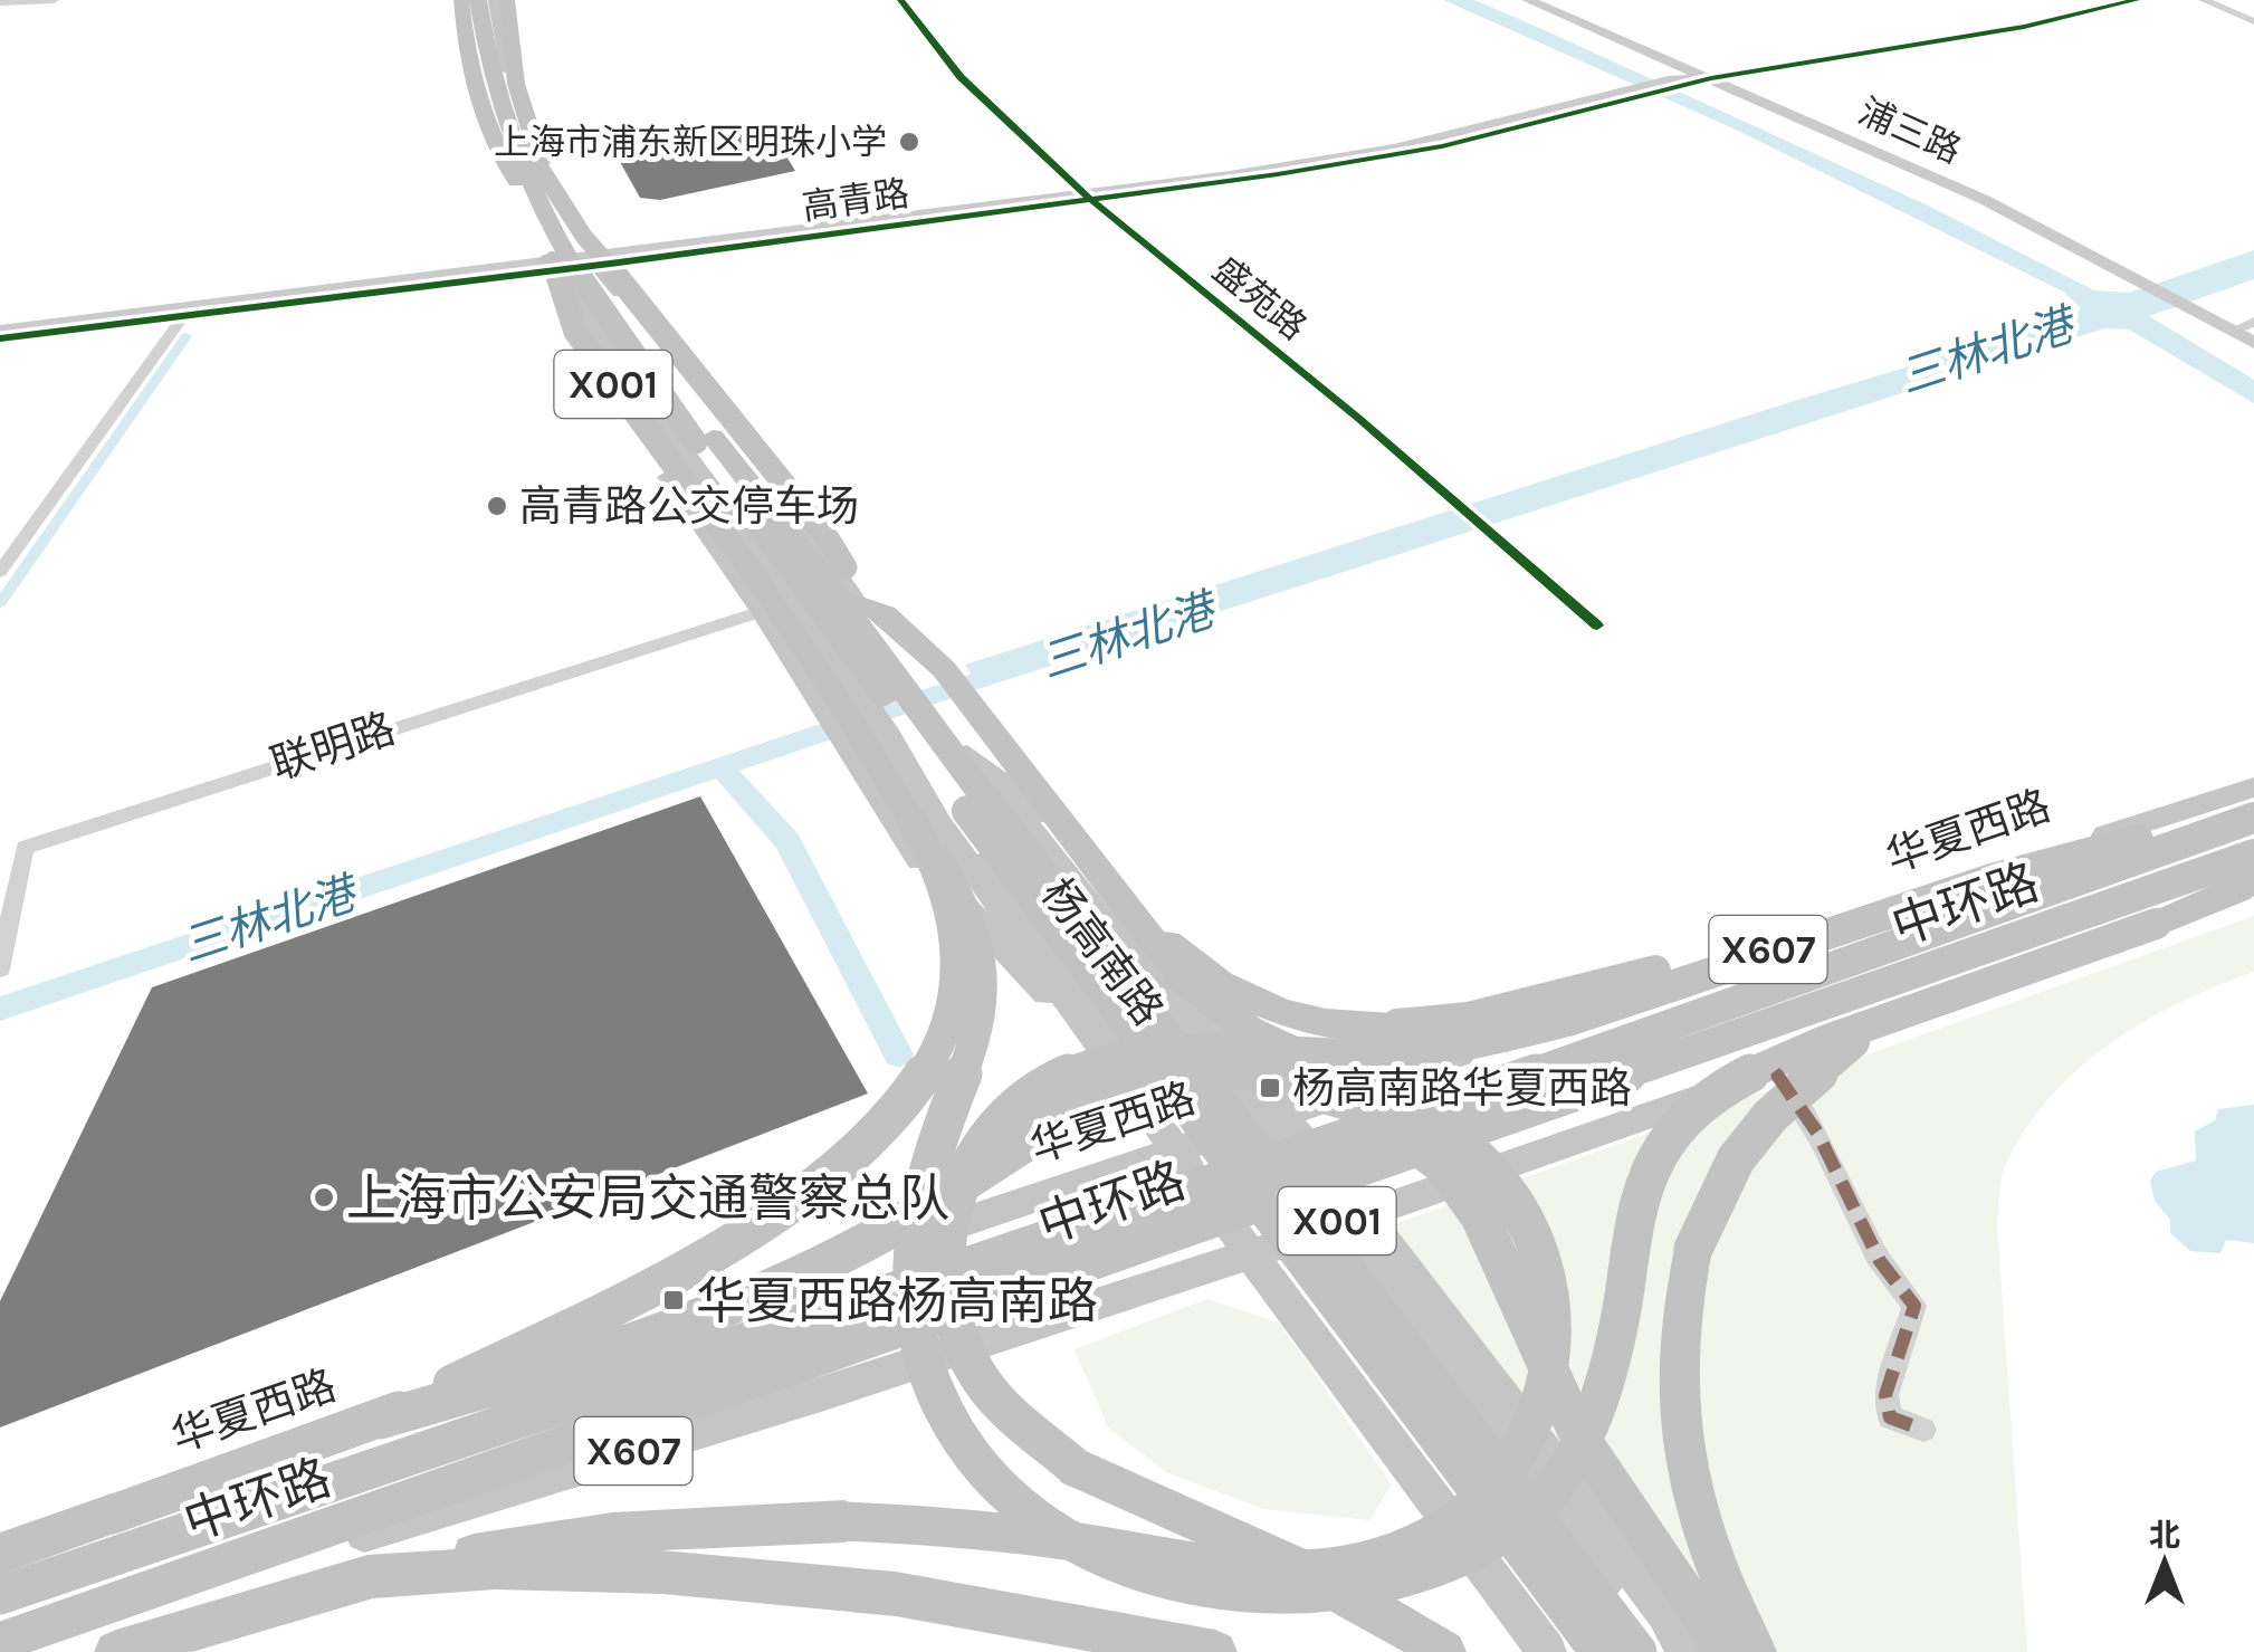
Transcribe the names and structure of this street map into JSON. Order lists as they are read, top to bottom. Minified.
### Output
{"streets":{"highway":["X001","中环路","杨高南路"],"main road":["浦三路","高青路","华夏西路","X607"],"street":["盛苑路","联明路"]},"crossings":[["浦三路","高青路"],["高青路","盛苑路"],["高青路","杨高南路"],["X001","联明路"],["X001","杨高南路"],["联明路","杨高南路"],["华夏西路","杨高南路"],["X607","杨高南路"]],"water":["三林北港"],"places":{"other":["上海市浦东新区明珠小学","高青路公交停车场","上海市公安局交通警察总队"],"transit":["杨高南路华夏西路","华夏西路杨高南路"]},"north":"top"}
